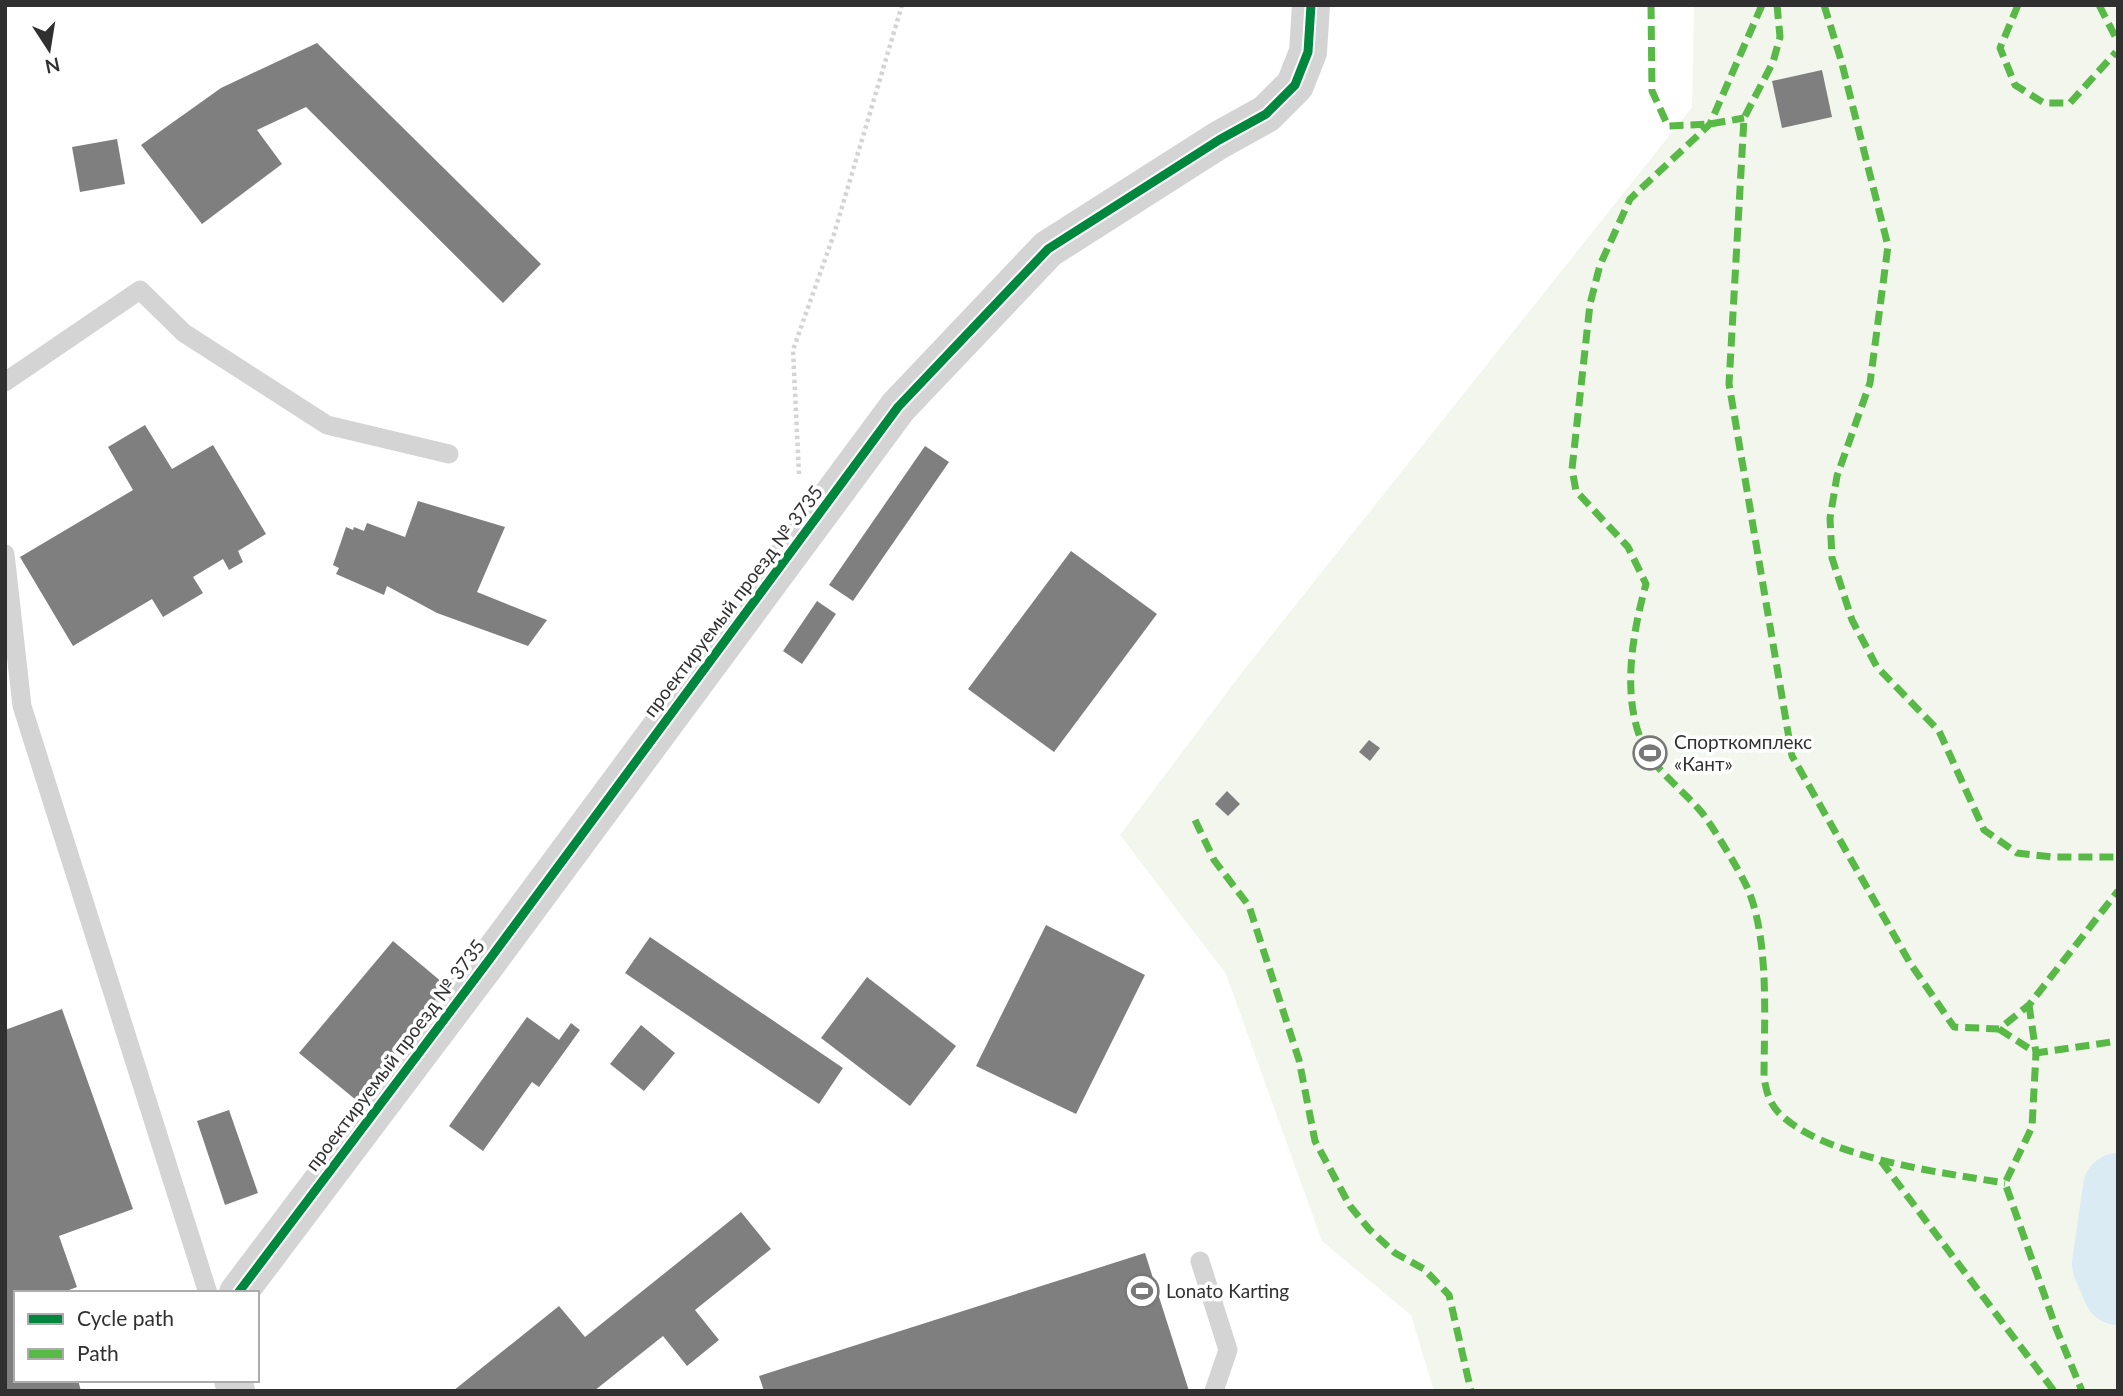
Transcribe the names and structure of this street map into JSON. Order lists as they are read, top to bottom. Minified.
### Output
{"streets":{"street":["проектируемый проезд № 3735"]},"places":{"sports":["Спорткомплекс «Кант»","Lonato Karting"]},"legend":["Cycle path","Path"],"north":"bottom"}
